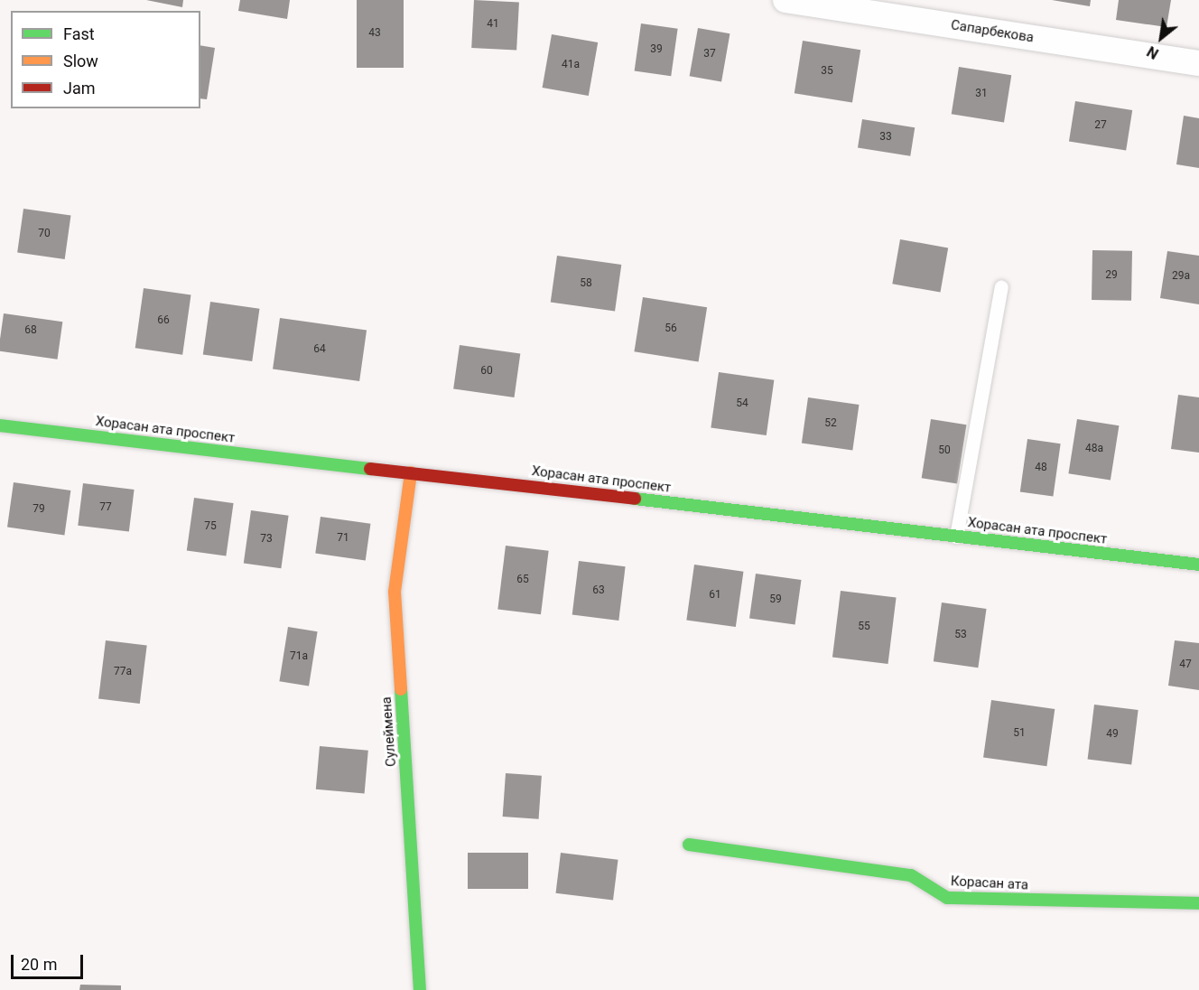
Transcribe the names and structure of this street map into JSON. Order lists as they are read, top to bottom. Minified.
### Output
{"streets":{"main road":["Хорасан ата проспект","Сулеймена","Корасан ата"],"street":["Сапарбекова"]},"crossings":[["Хорасан ата проспект","Сулеймена"]],"house_numbers":["41","43","39","37","41а","35","31","27","33","70","29","29а","58","66","56","68","64","60","54","52","48а","50","48","77","79","75","71","73","65","63","61","59","55","53","71а","47","77а","51","49"],"legend":["Fast","Slow","Jam"],"scale_bar":"20 m","north":"bottom left"}
